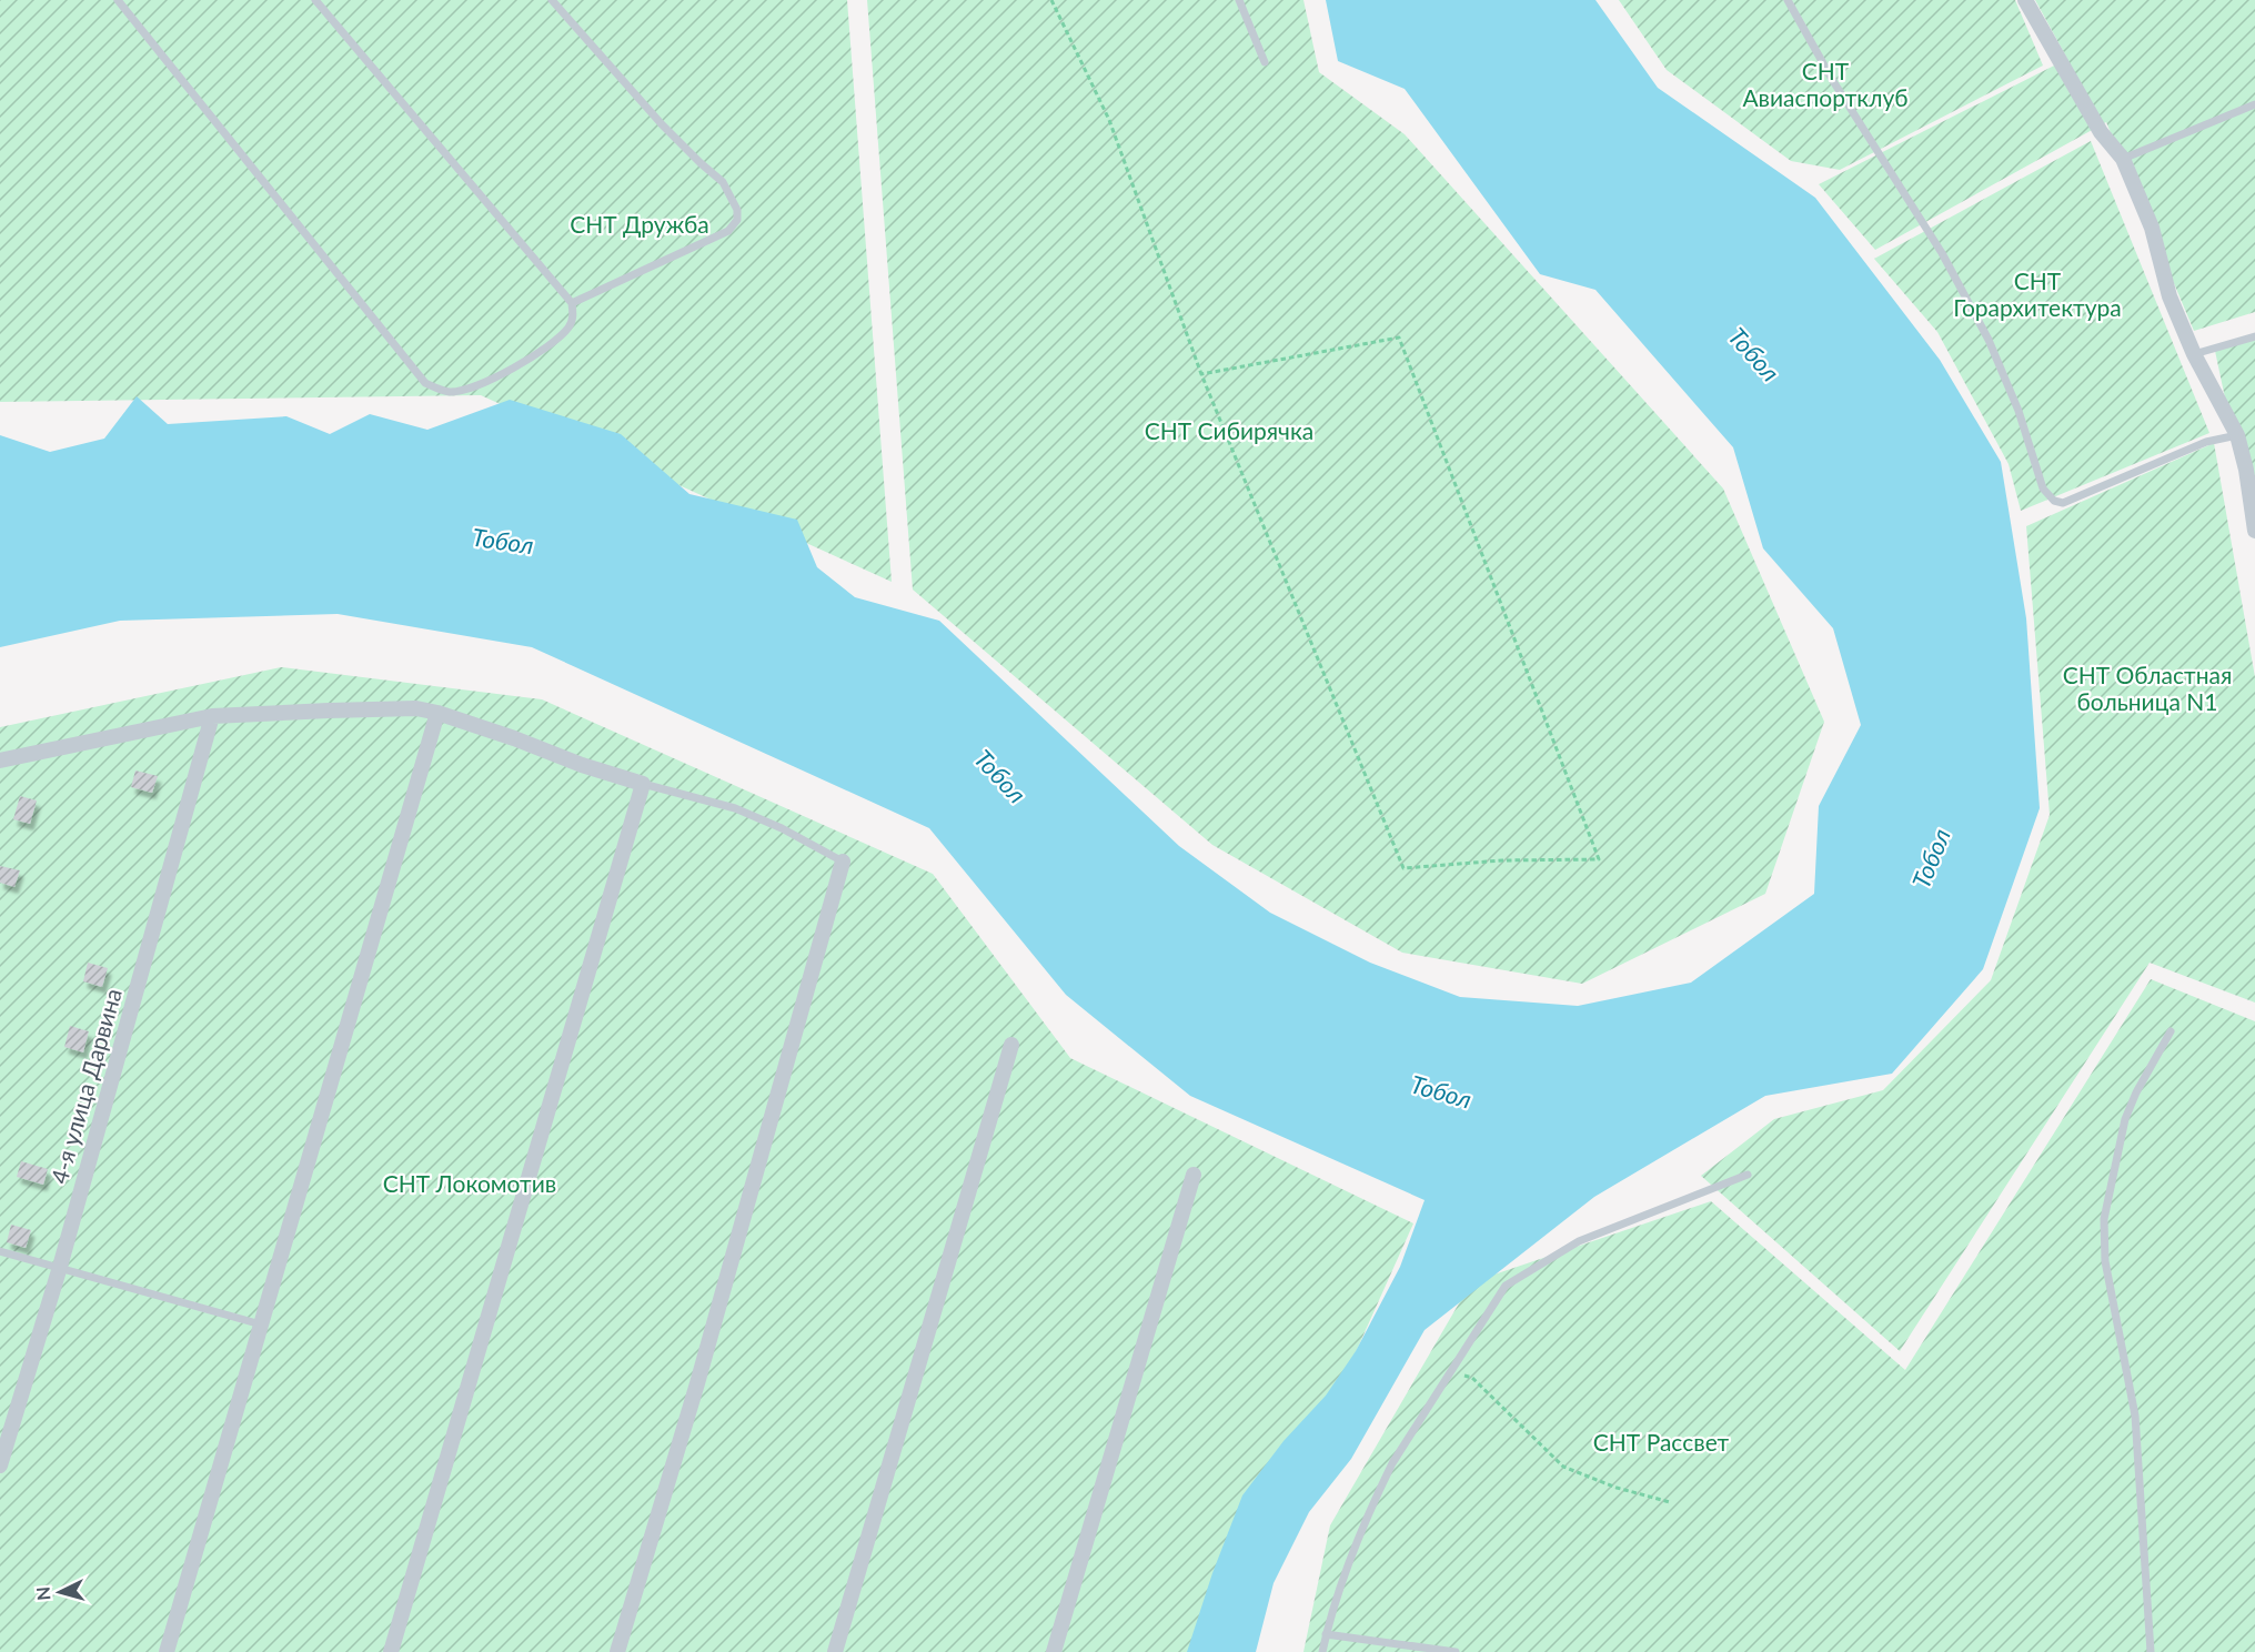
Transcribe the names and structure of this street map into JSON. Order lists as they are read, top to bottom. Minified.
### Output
{"streets":{"street":["4-я улица Дарвина"]},"water":["Тобол"],"parks":["СНТ Авиаспортклуб","СНТ Дружба","СНТ Горархитектура","СНТ Сибирячка","СНТ Областная больница N1","СНТ Локомотив","СНТ Рассвет"],"north":"left"}
